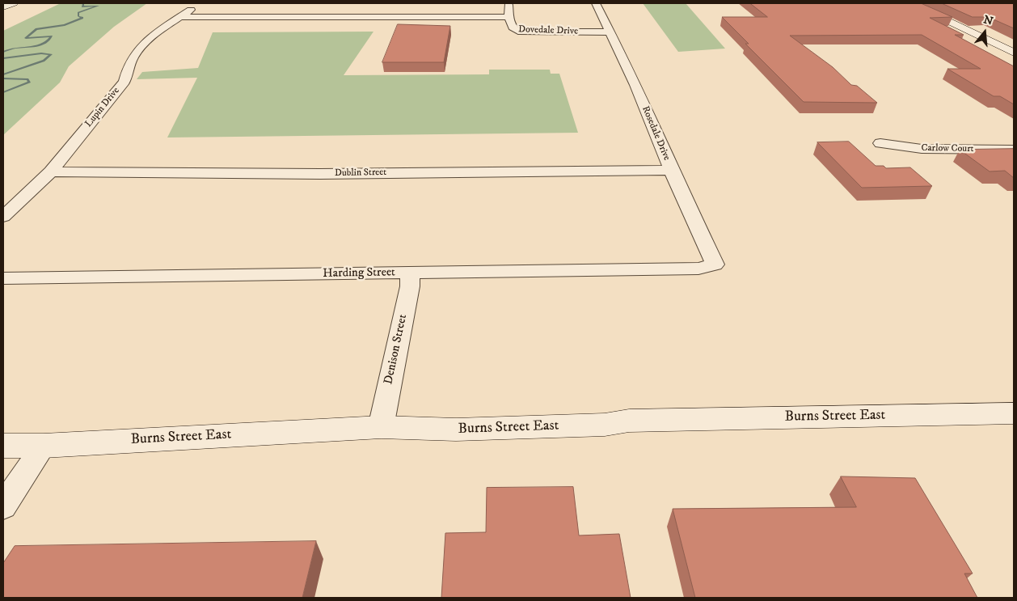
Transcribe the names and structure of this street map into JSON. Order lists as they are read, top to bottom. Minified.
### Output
{"streets":{"street":["Dovedale Drive","Lupin Drive","Rosedale Drive","Carlow Court","Dublin Street","Harding Street","Denison Street","Burns Street East"]},"crossings":[["Dovedale Drive","Rosedale Drive"],["Lupin Drive","Dublin Street"],["Rosedale Drive","Dublin Street"],["Rosedale Drive","Harding Street"],["Harding Street","Denison Street"],["Denison Street","Burns Street East"]],"north":"top"}
